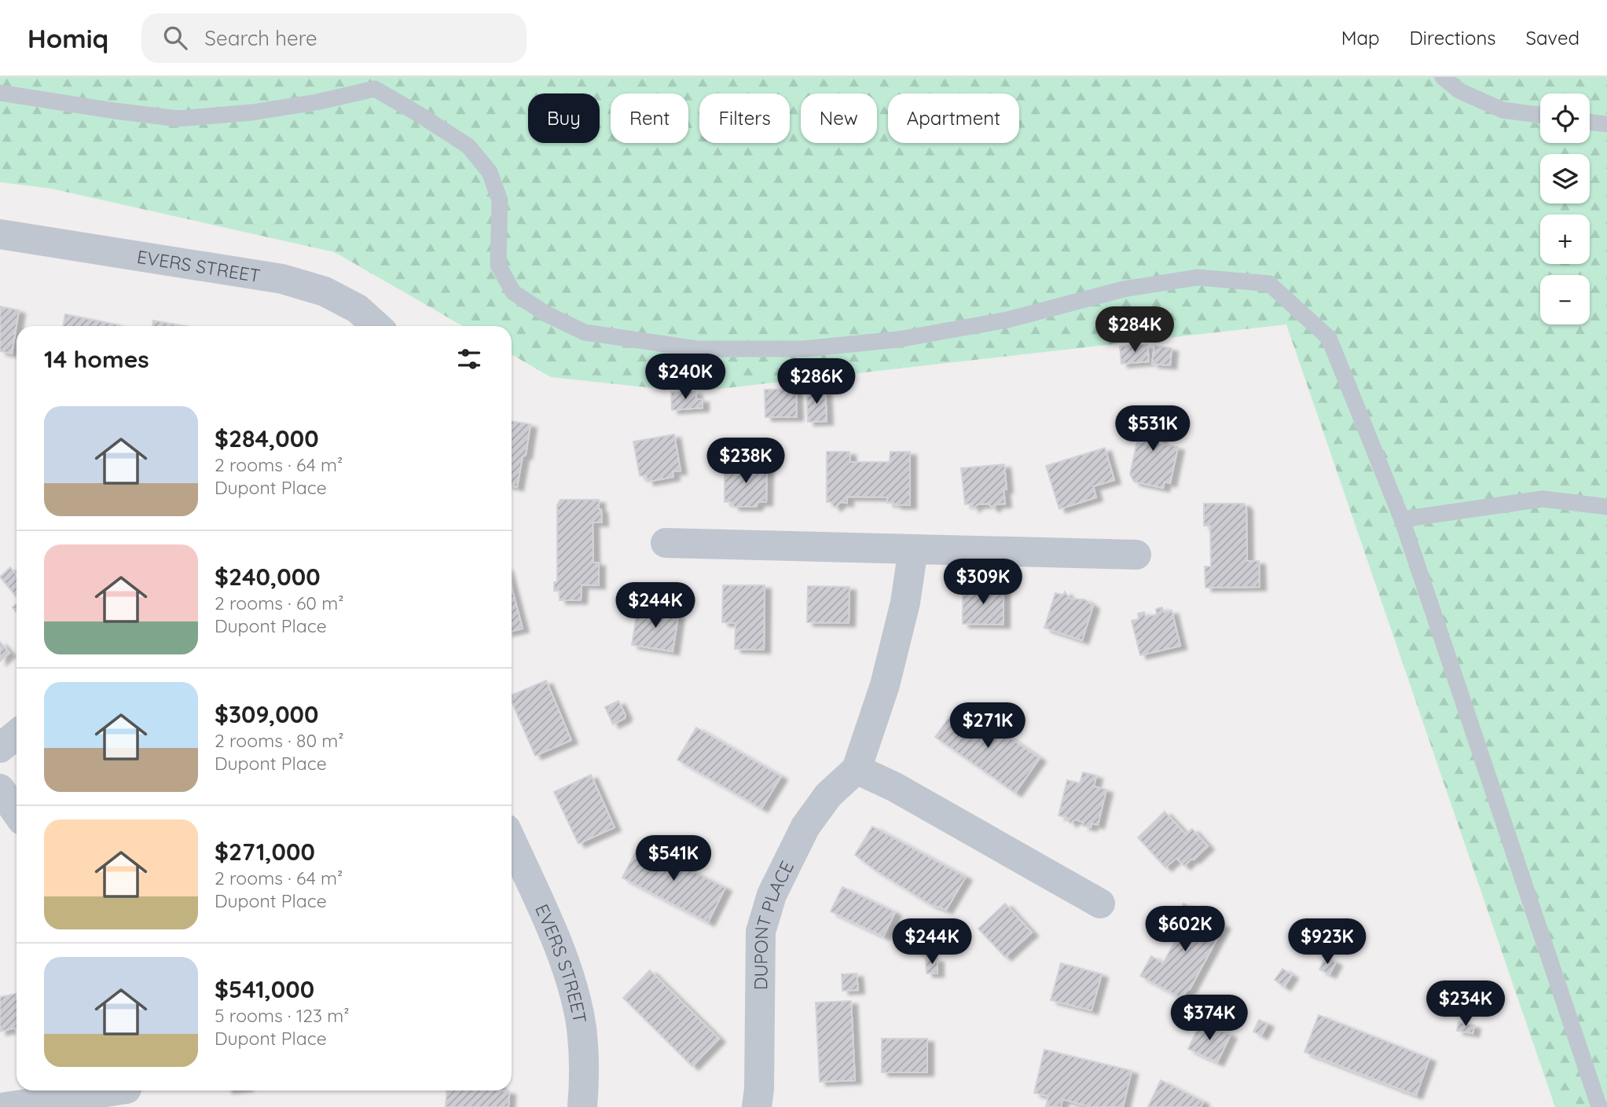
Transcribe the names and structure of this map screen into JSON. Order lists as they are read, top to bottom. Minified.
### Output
{"streets":{"street":["EVERS STREET","DUPONT PLACE"]},"page":{"header":"Homiq","search":"Search here","nav":["Map","Directions","Saved"],"map_buttons":["+","−"],"chip":["Buy","Rent","Filters","New","Apartment"],"price":["$284K","$240K","$286K","$531K","$238K","$309K","$244K","$271K","$541K","$602K","$244K","$923K","$234K","$374K"],"heading":"14 homes","list":[{"name":"$284,000","note":"2 rooms · 64 m² · Dupont Place"},{"name":"$240,000","note":"2 rooms · 60 m² · Dupont Place"},{"name":"$309,000","note":"2 rooms · 80 m² · Dupont Place"},{"name":"$271,000","note":"2 rooms · 64 m² · Dupont Place"},{"name":"$541,000","note":"5 rooms · 123 m² · Dupont Place"}]}}
